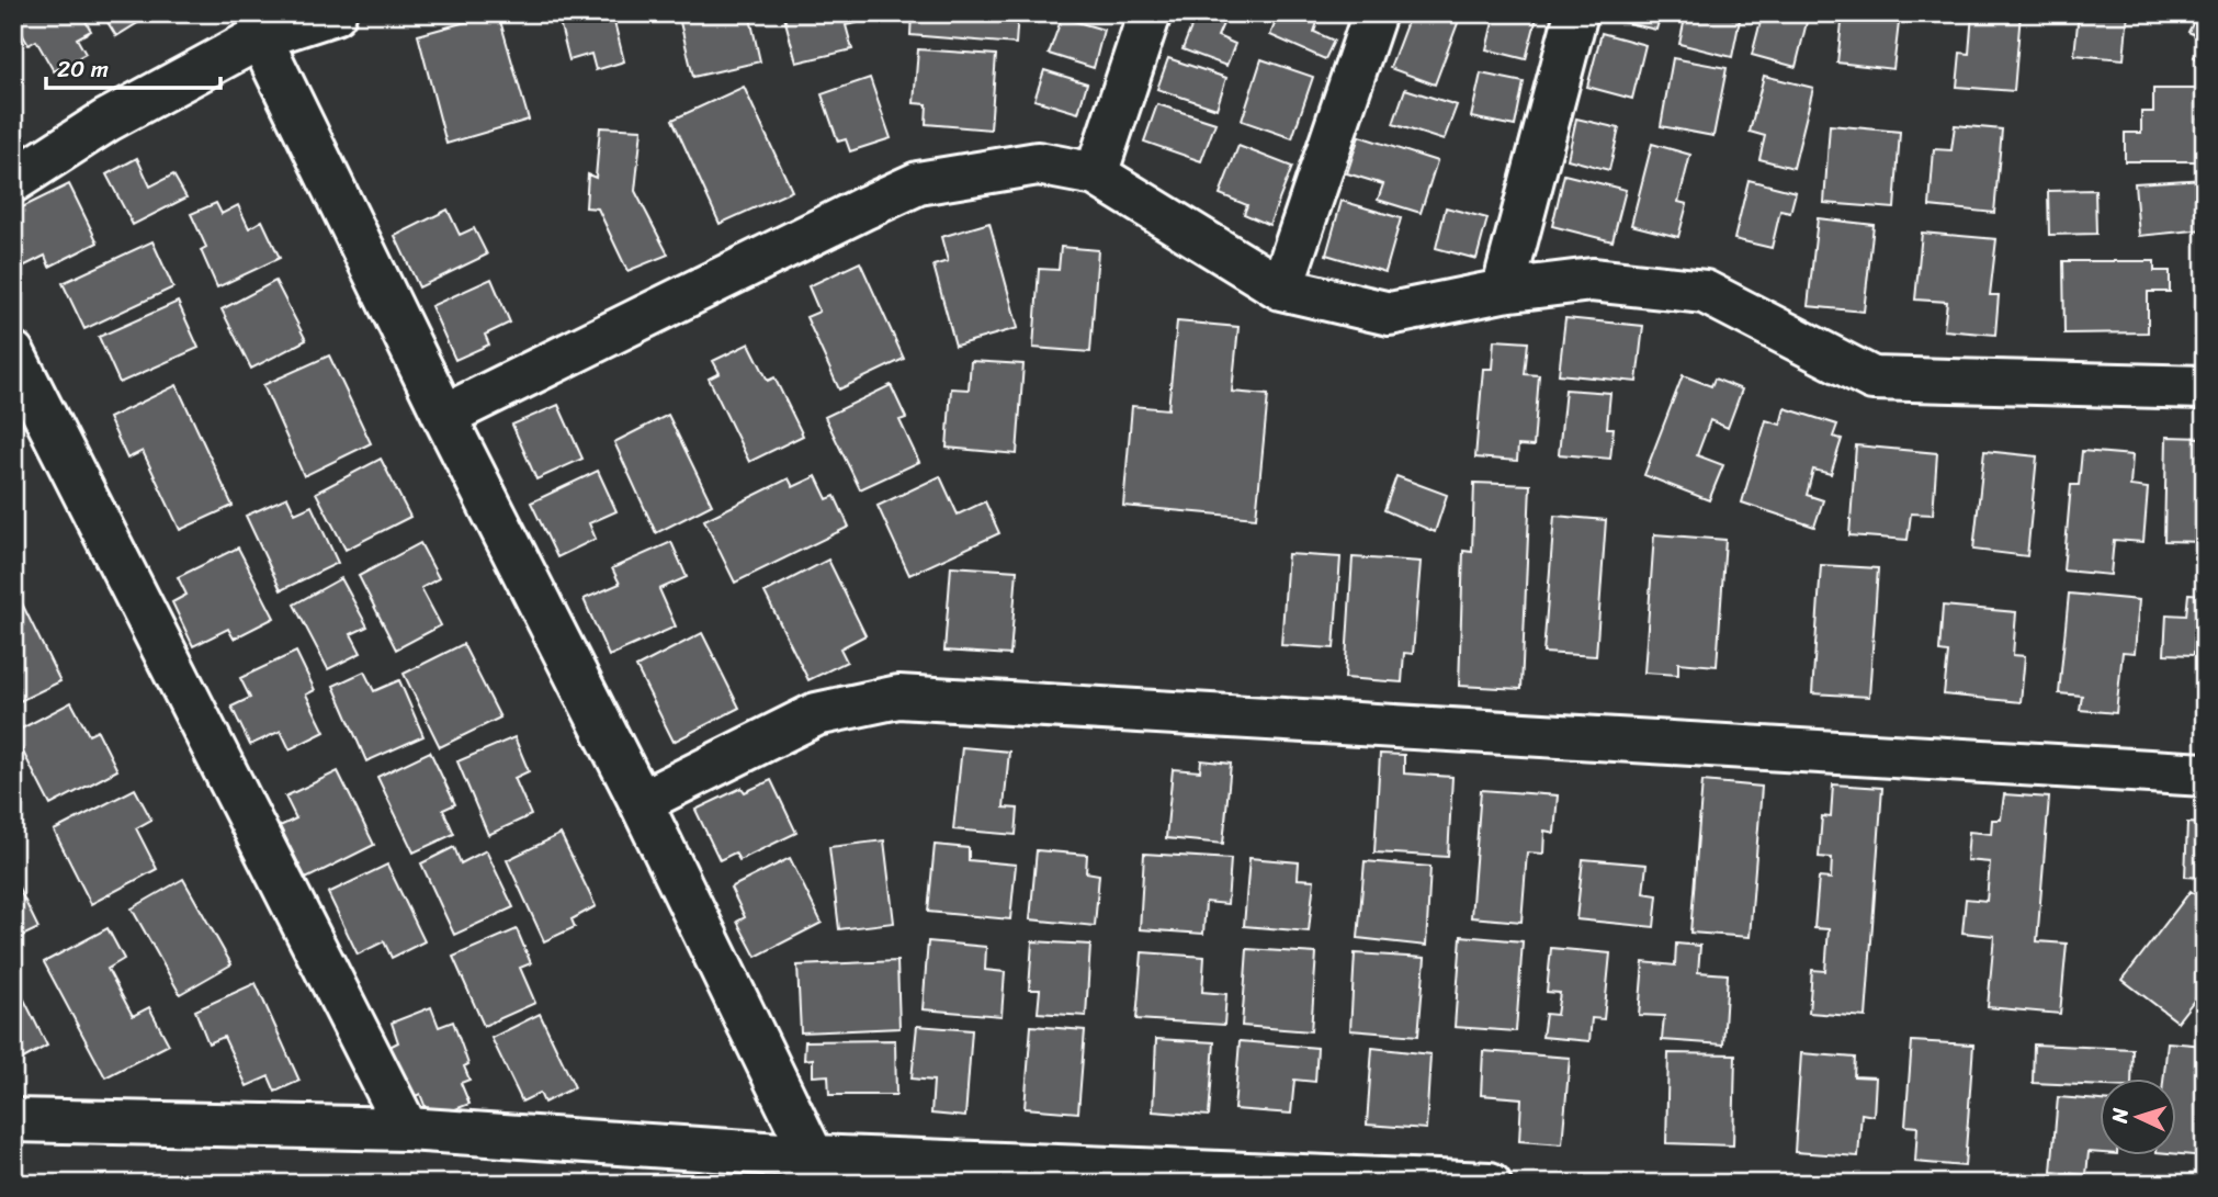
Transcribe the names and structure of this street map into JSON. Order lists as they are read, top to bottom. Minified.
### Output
{"scale_bar":"20 m","north":"left"}
